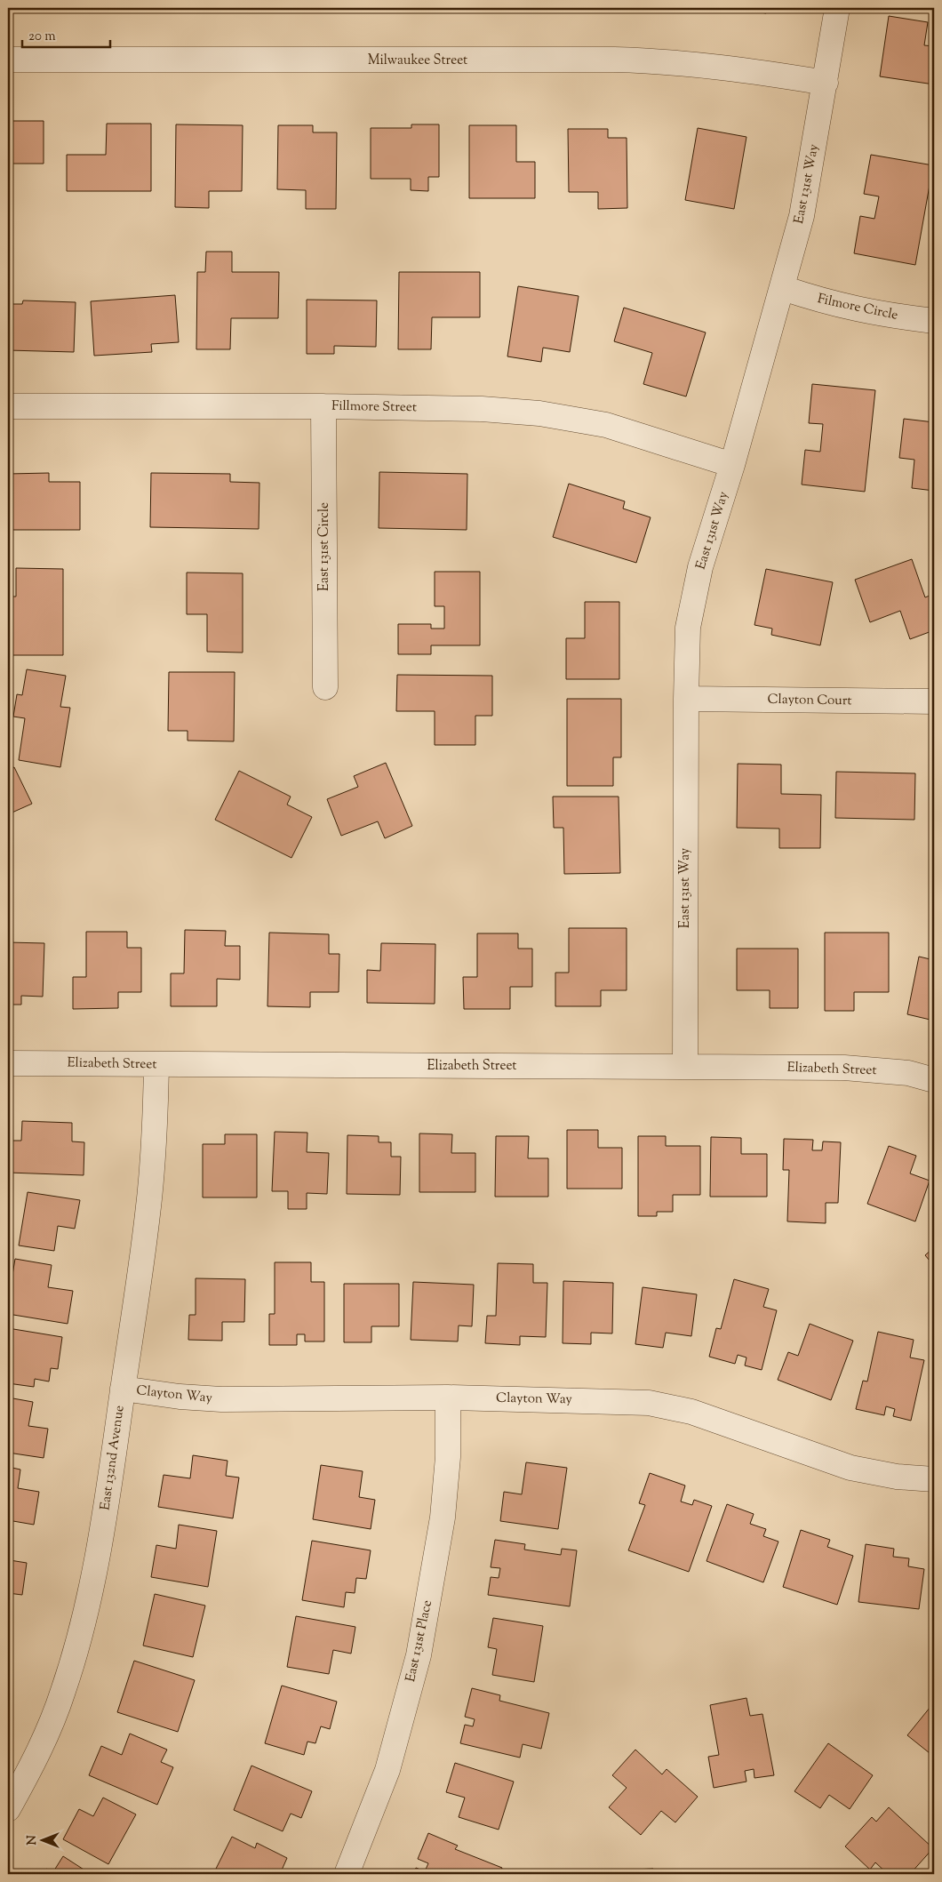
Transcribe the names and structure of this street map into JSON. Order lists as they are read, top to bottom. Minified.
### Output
{"streets":{"street":["Milwaukee Street","East 131st Way","Filmore Circle","Fillmore Street","East 131st Circle","Clayton Court","Elizabeth Street","Clayton Way","East 132nd Avenue","East 131st Place"]},"crossings":[["Milwaukee Street","East 131st Way"],["East 131st Way","Filmore Circle"],["East 131st Way","Fillmore Street"],["East 131st Way","Clayton Court"],["East 131st Way","Elizabeth Street"],["Fillmore Street","East 131st Circle"],["Elizabeth Street","East 132nd Avenue"],["Clayton Way","East 132nd Avenue"],["Clayton Way","East 131st Place"]],"scale_bar":"20 m","north":"left"}
